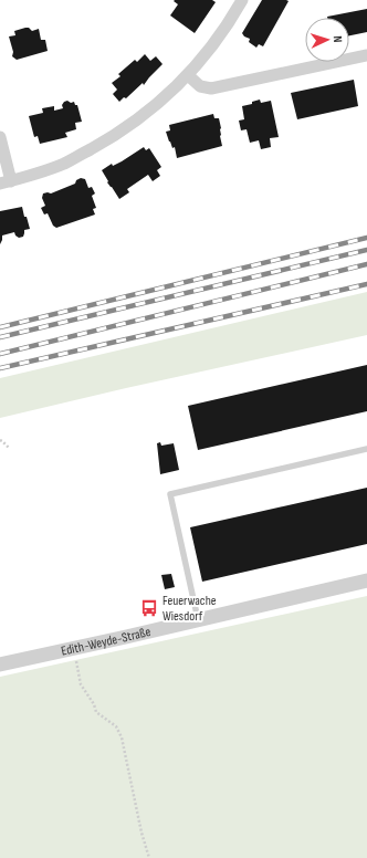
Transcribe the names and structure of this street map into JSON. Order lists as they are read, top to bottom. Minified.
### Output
{"streets":{"street":["Edith-Weyde-Straße"]},"places":{"bus stop":["Feuerwache Wiesdorf"]},"north":"right"}
